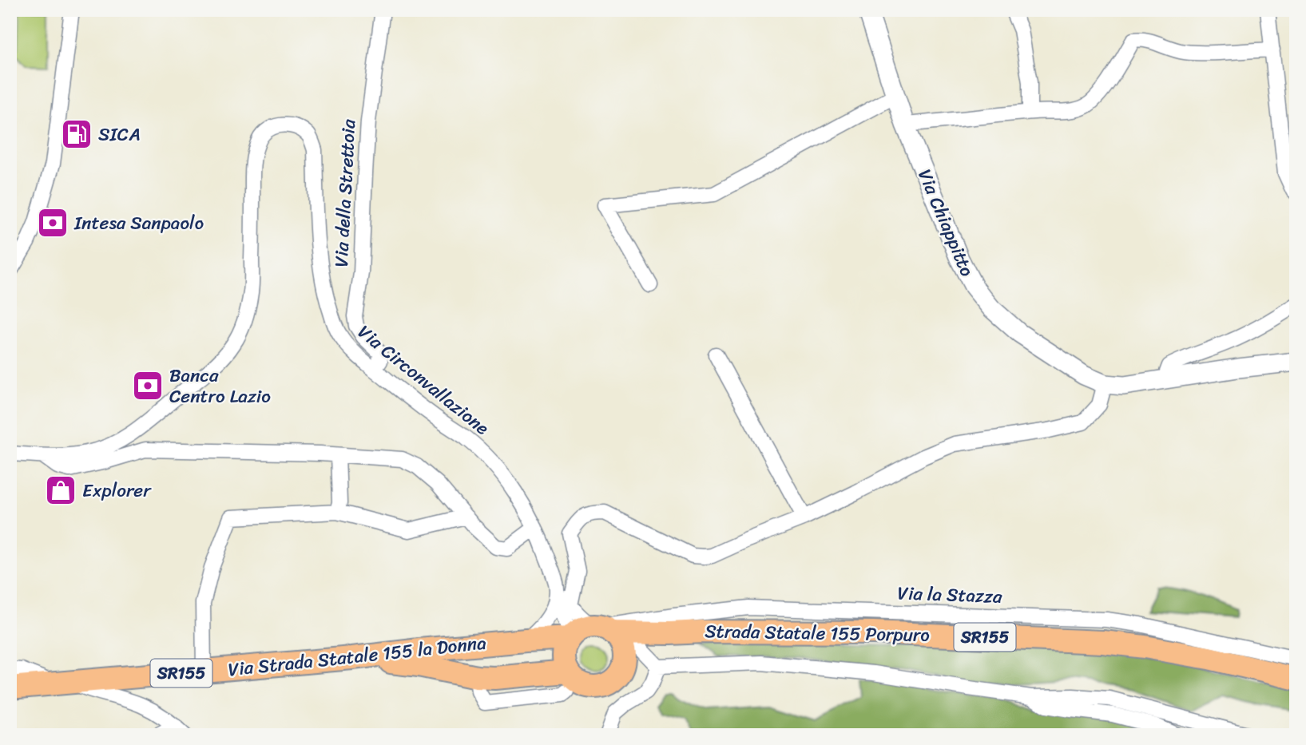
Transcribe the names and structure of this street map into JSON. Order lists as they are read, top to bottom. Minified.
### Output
{"streets":{"main road":["Strada Statale 155 Porpuro","SR155","Via Strada Statale 155 la Donna"],"street":["Via della Strettoia","Via Chiappitto","Via Circonvallazione","Via la Stazza"]},"crossings":[["Via della Strettoia","Via Circonvallazione"],["Via Circonvallazione","Via Strada Statale 155 la Donna"],["Via la Stazza","Strada Statale 155 Porpuro"],["Via la Stazza","Via Strada Statale 155 la Donna"],["Strada Statale 155 Porpuro","Via Strada Statale 155 la Donna"]],"places":{"fuel station":["SICA"],"bank":["Intesa Sanpaolo","Banca Centro Lazio"],"shop":["Explorer"]}}
